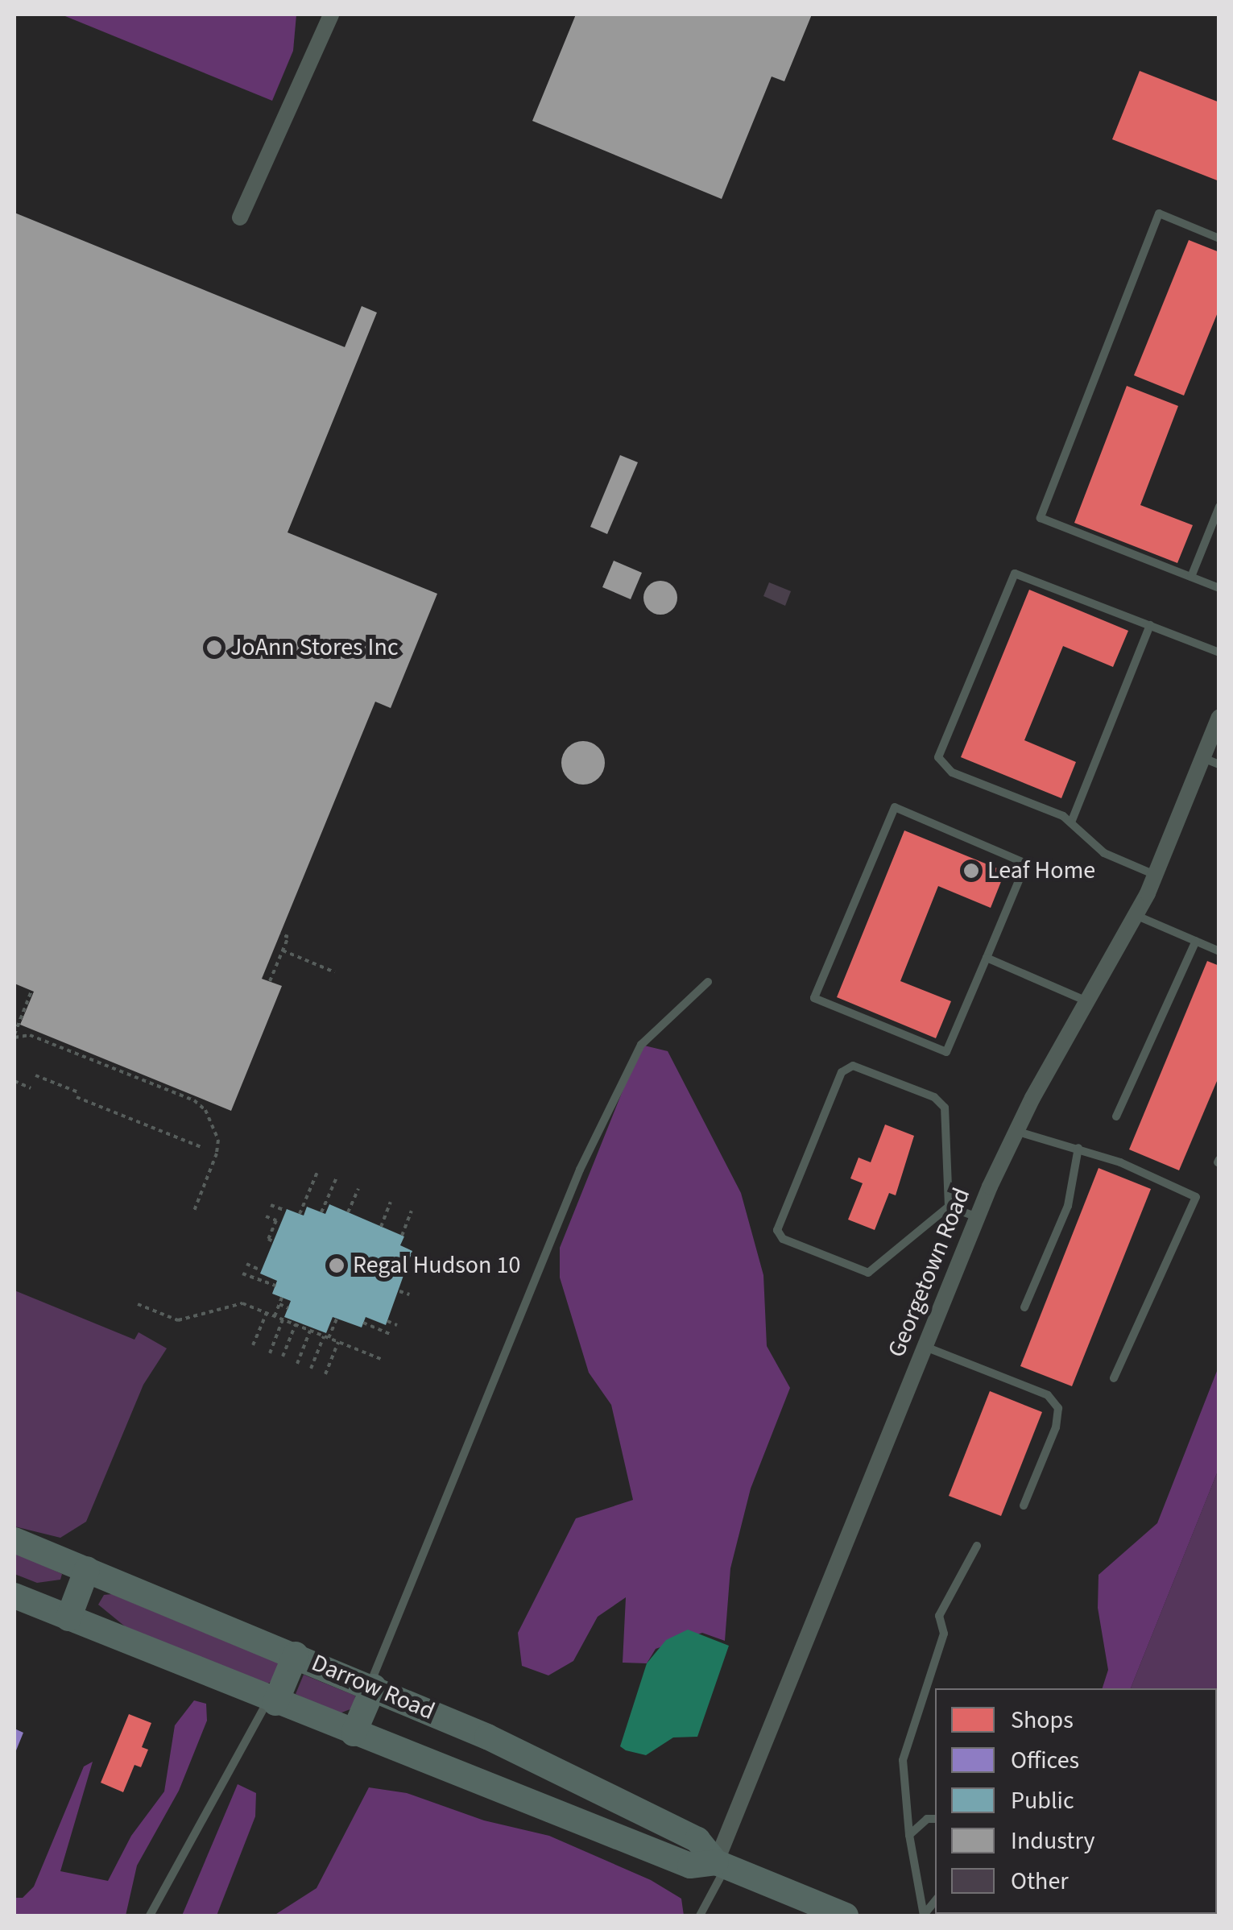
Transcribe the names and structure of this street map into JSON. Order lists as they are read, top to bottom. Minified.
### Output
{"streets":{"main road":["Darrow Road"],"street":["Georgetown Road"]},"crossings":[["Georgetown Road","Darrow Road"]],"places":["JoAnn Stores Inc","Leaf Home","Regal Hudson 10"],"legend":["Shops","Offices","Public","Industry","Other"]}
